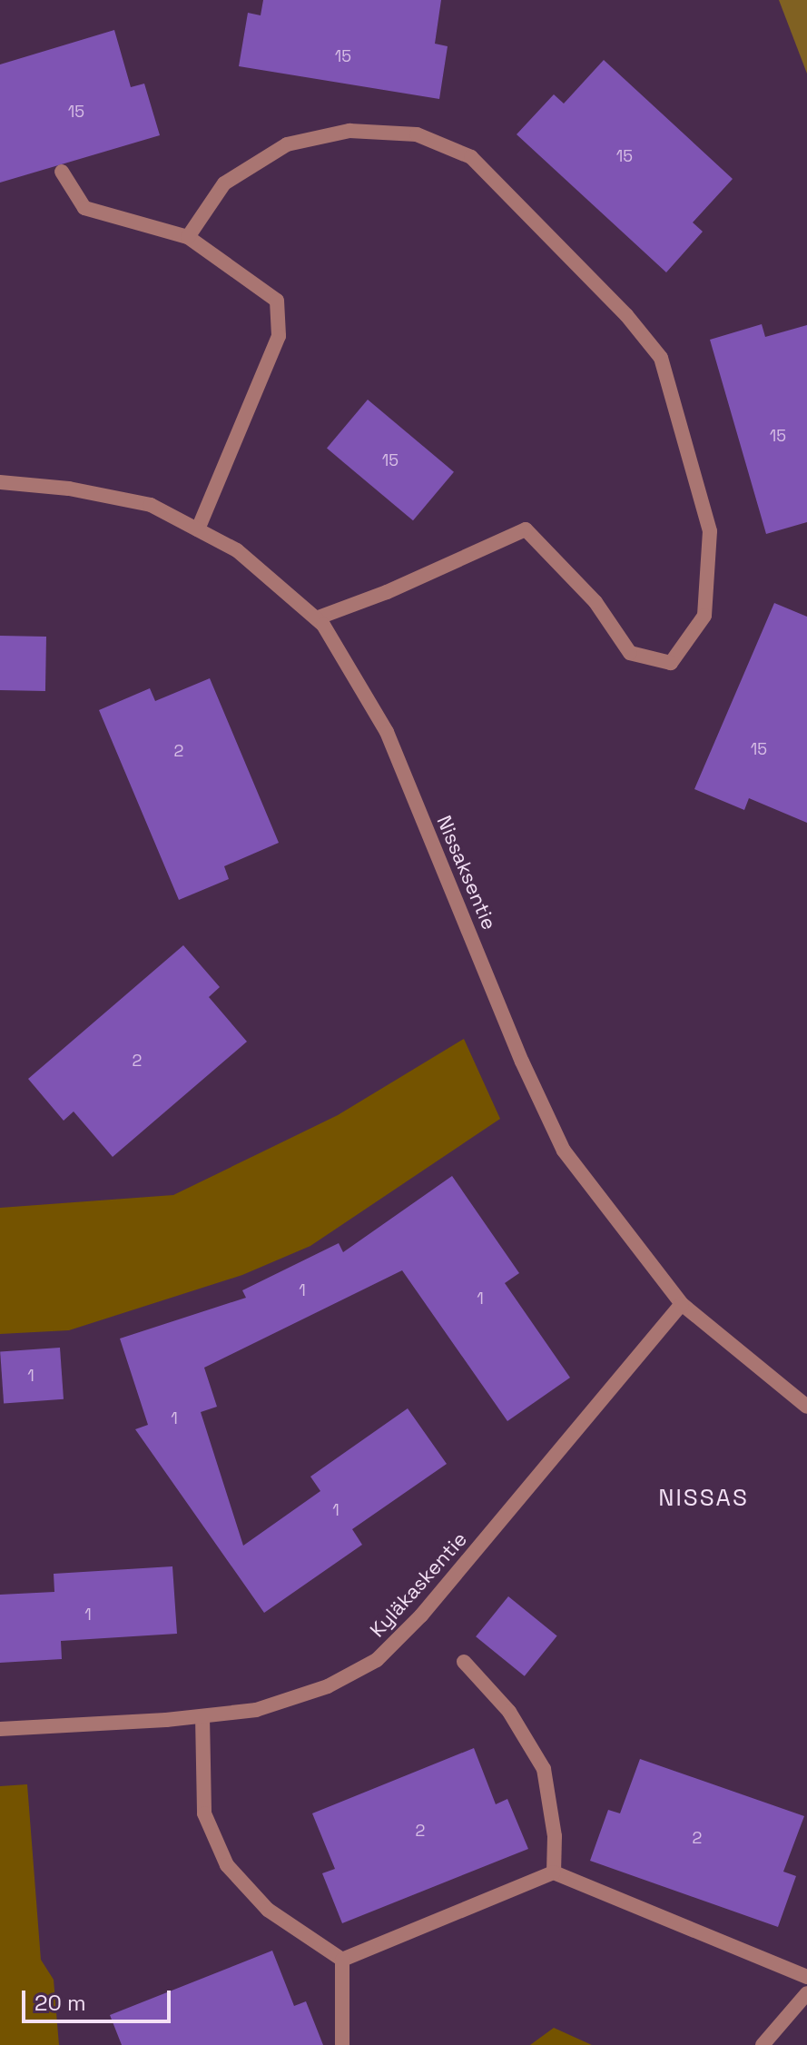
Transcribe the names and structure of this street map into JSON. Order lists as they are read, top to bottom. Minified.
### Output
{"streets":{"street":["Nissaksentie","Kyläkaskentie"]},"crossings":[["Nissaksentie","Kyläkaskentie"]],"districts":["NISSAS"],"house_numbers":["15","15","15","15","15","15","2","2","1","1","1","1","1","1","2","2"],"scale_bar":"20 m"}
